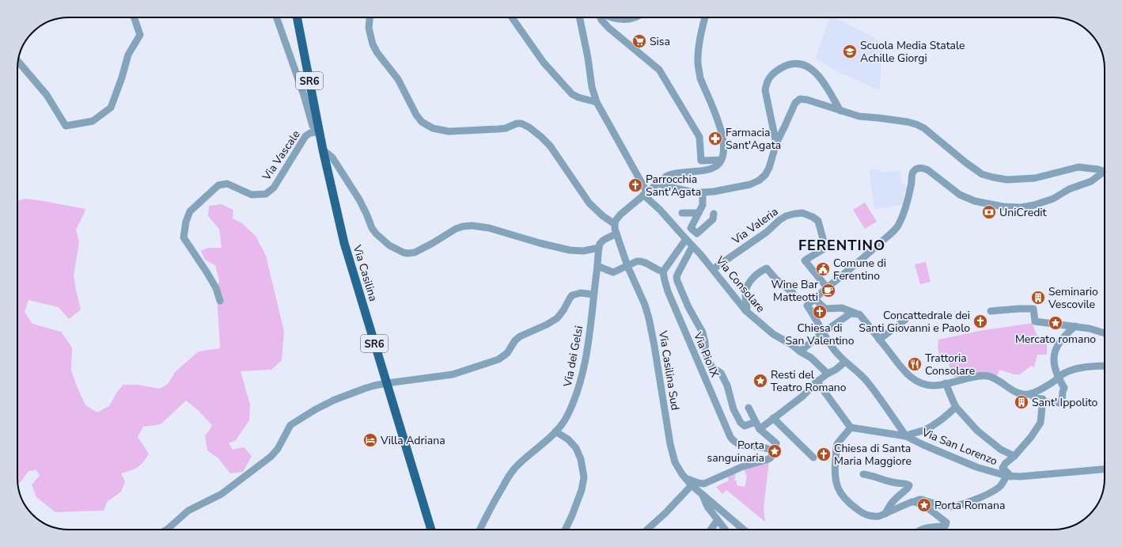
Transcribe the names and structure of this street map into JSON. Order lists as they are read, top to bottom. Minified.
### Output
{"streets":{"main road":["SR6","Via Casilina"],"street":["Via Vascale","Via Valeria","Via Consolare","Via Pio IX","Via dei Gelsi","Via Casilina Sud","Via San Lorenzo"]},"crossings":[["Via Vascale","Via Casilina"],["Via Valeria","Via Consolare"]],"districts":["FERENTINO"],"places":{"supermarket":["Sisa"],"school or university":["Scuola Media Statale Achille Giorgi"],"pharmacy":["Farmacia Sant'Agata"],"church":["Parrocchia Sant'Agata","Chiesa di San Valentino","Concattedrale dei Santi Giovanni e Paolo","Chiesa di Santa Maria Maggiore"],"bank":["UniCredit"],"public building":["Comune di Ferentino"],"cafe":["Wine Bar Matteotti"],"building":["Seminario Vescovile","Sant' Ippolito"],"place":["Mercato romano","Resti del Teatro Romano","Porta sanguinaria","Porta Romana"],"restaurant":["Trattoria Consolare"],"hotel":["Villa Adriana"]}}
